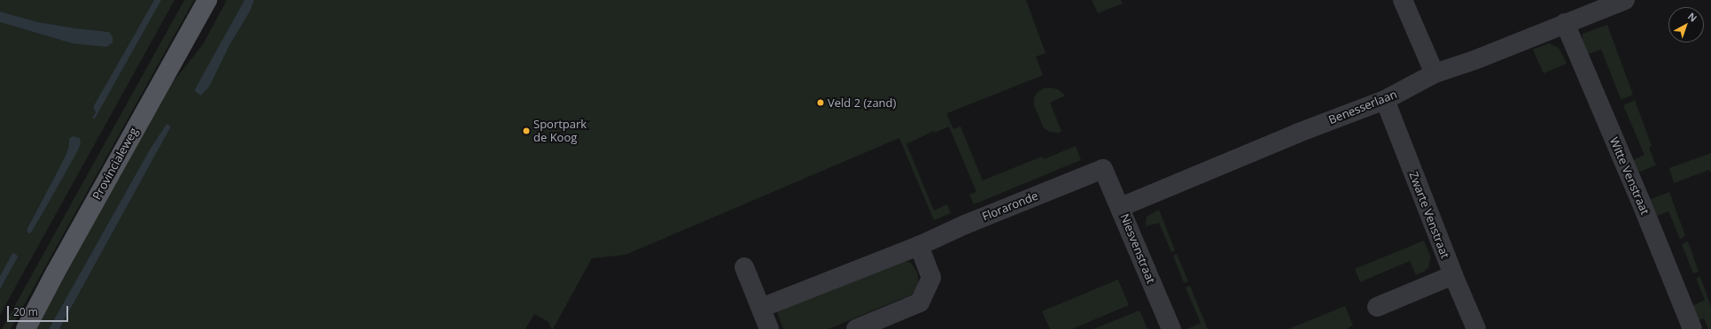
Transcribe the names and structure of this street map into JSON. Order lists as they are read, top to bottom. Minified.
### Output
{"streets":{"main road":["Provincialeweg"],"street":["Benesserlaan","Witte Venstraat","Floraronde","Zwarte Venstraat","Niesvenstraat"]},"crossings":[["Benesserlaan","Witte Venstraat"],["Benesserlaan","Zwarte Venstraat"],["Benesserlaan","Niesvenstraat"],["Floraronde","Niesvenstraat"]],"places":["Veld 2 (zand)","Sportpark de Koog"],"scale_bar":"20 m","north":"top right"}
